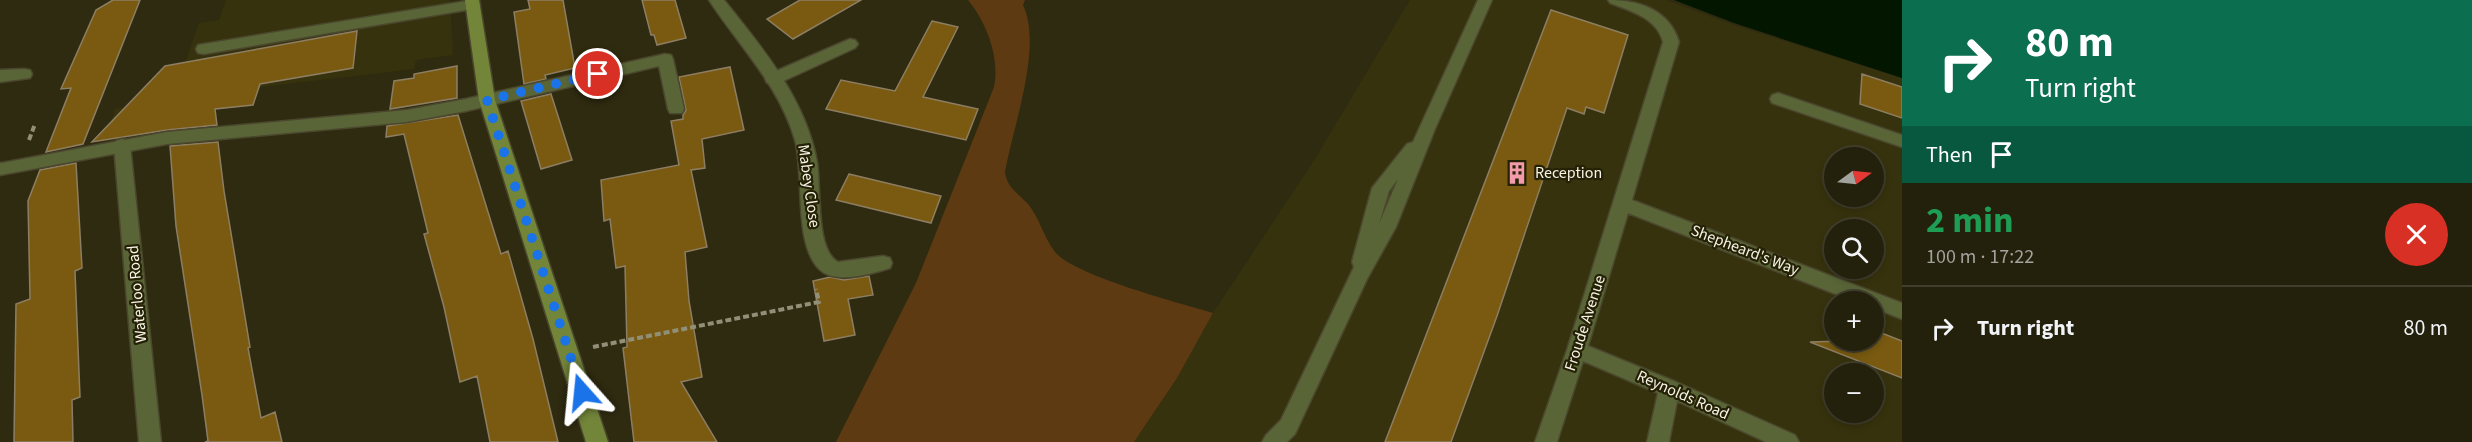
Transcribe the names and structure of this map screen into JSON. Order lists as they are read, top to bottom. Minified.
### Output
{"streets":{"street":["Mabey Close","Shepheard's Way","Waterloo Road","Froude Avenue","Reynolds Road"]},"crossings":[["Shepheard's Way","Froude Avenue"],["Froude Avenue","Reynolds Road"]],"places":{"building":["Reception"]},"north":"right","page":{"turn":["80 m","Turn right"],"then":"Then","map_buttons":["+","−"],"heading":["2 min","100 m · 17:22"],"list":[{"name":"Turn right","value":"80 m"}]}}
